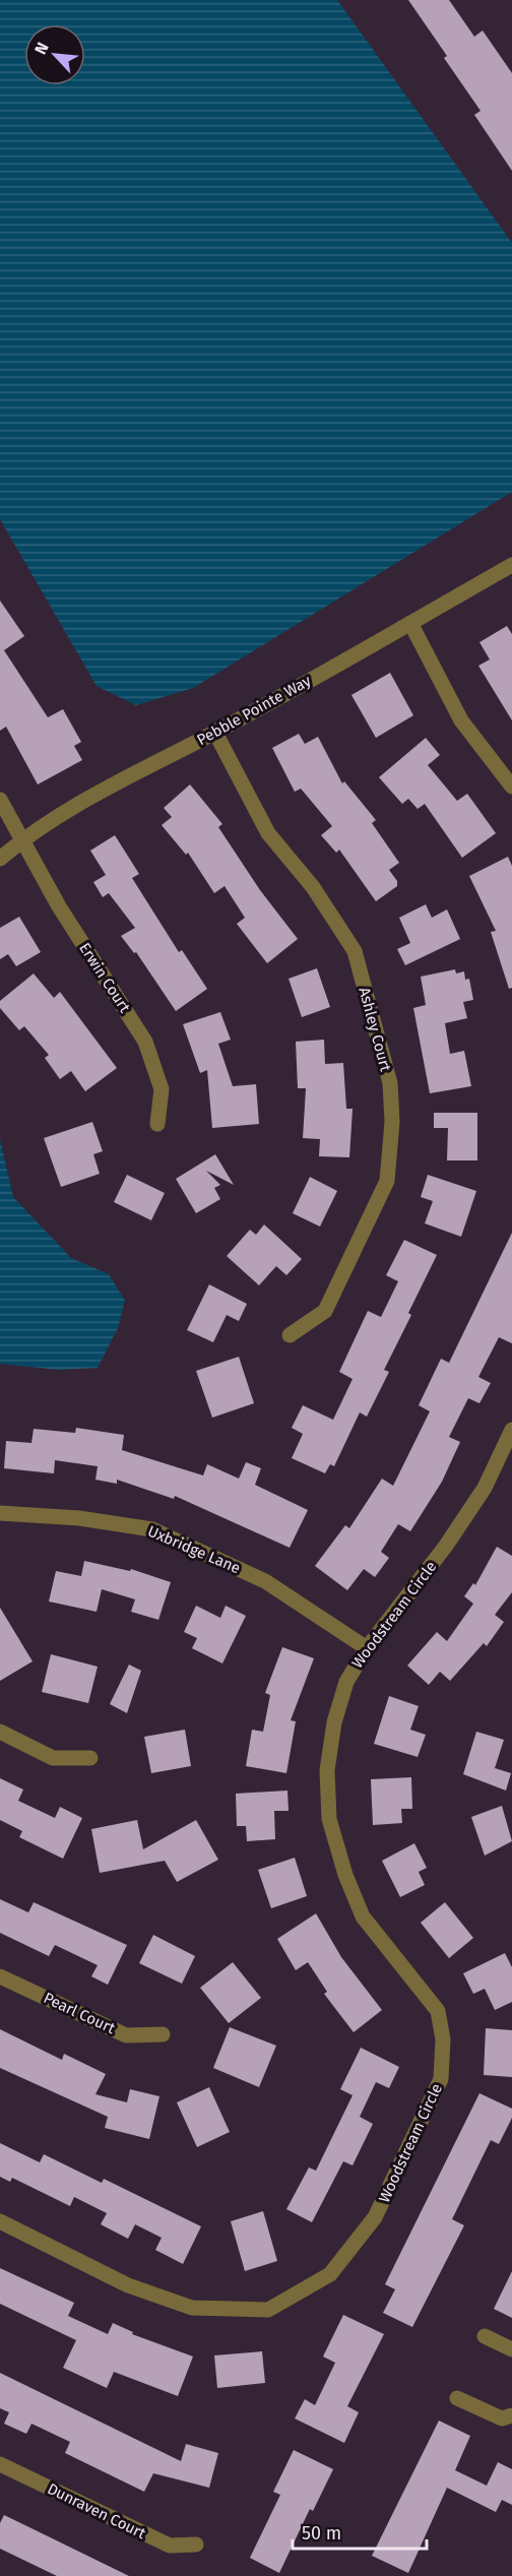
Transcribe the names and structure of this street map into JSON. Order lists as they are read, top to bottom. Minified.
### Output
{"streets":{"street":["Pebble Pointe Way","Erwin Court","Ashley Court","Uxbridge Lane","Woodstream Circle","Pearl Court","Dunraven Court"]},"crossings":[["Pebble Pointe Way","Erwin Court"],["Pebble Pointe Way","Ashley Court"],["Uxbridge Lane","Woodstream Circle"]],"scale_bar":"50 m","north":"top left"}
